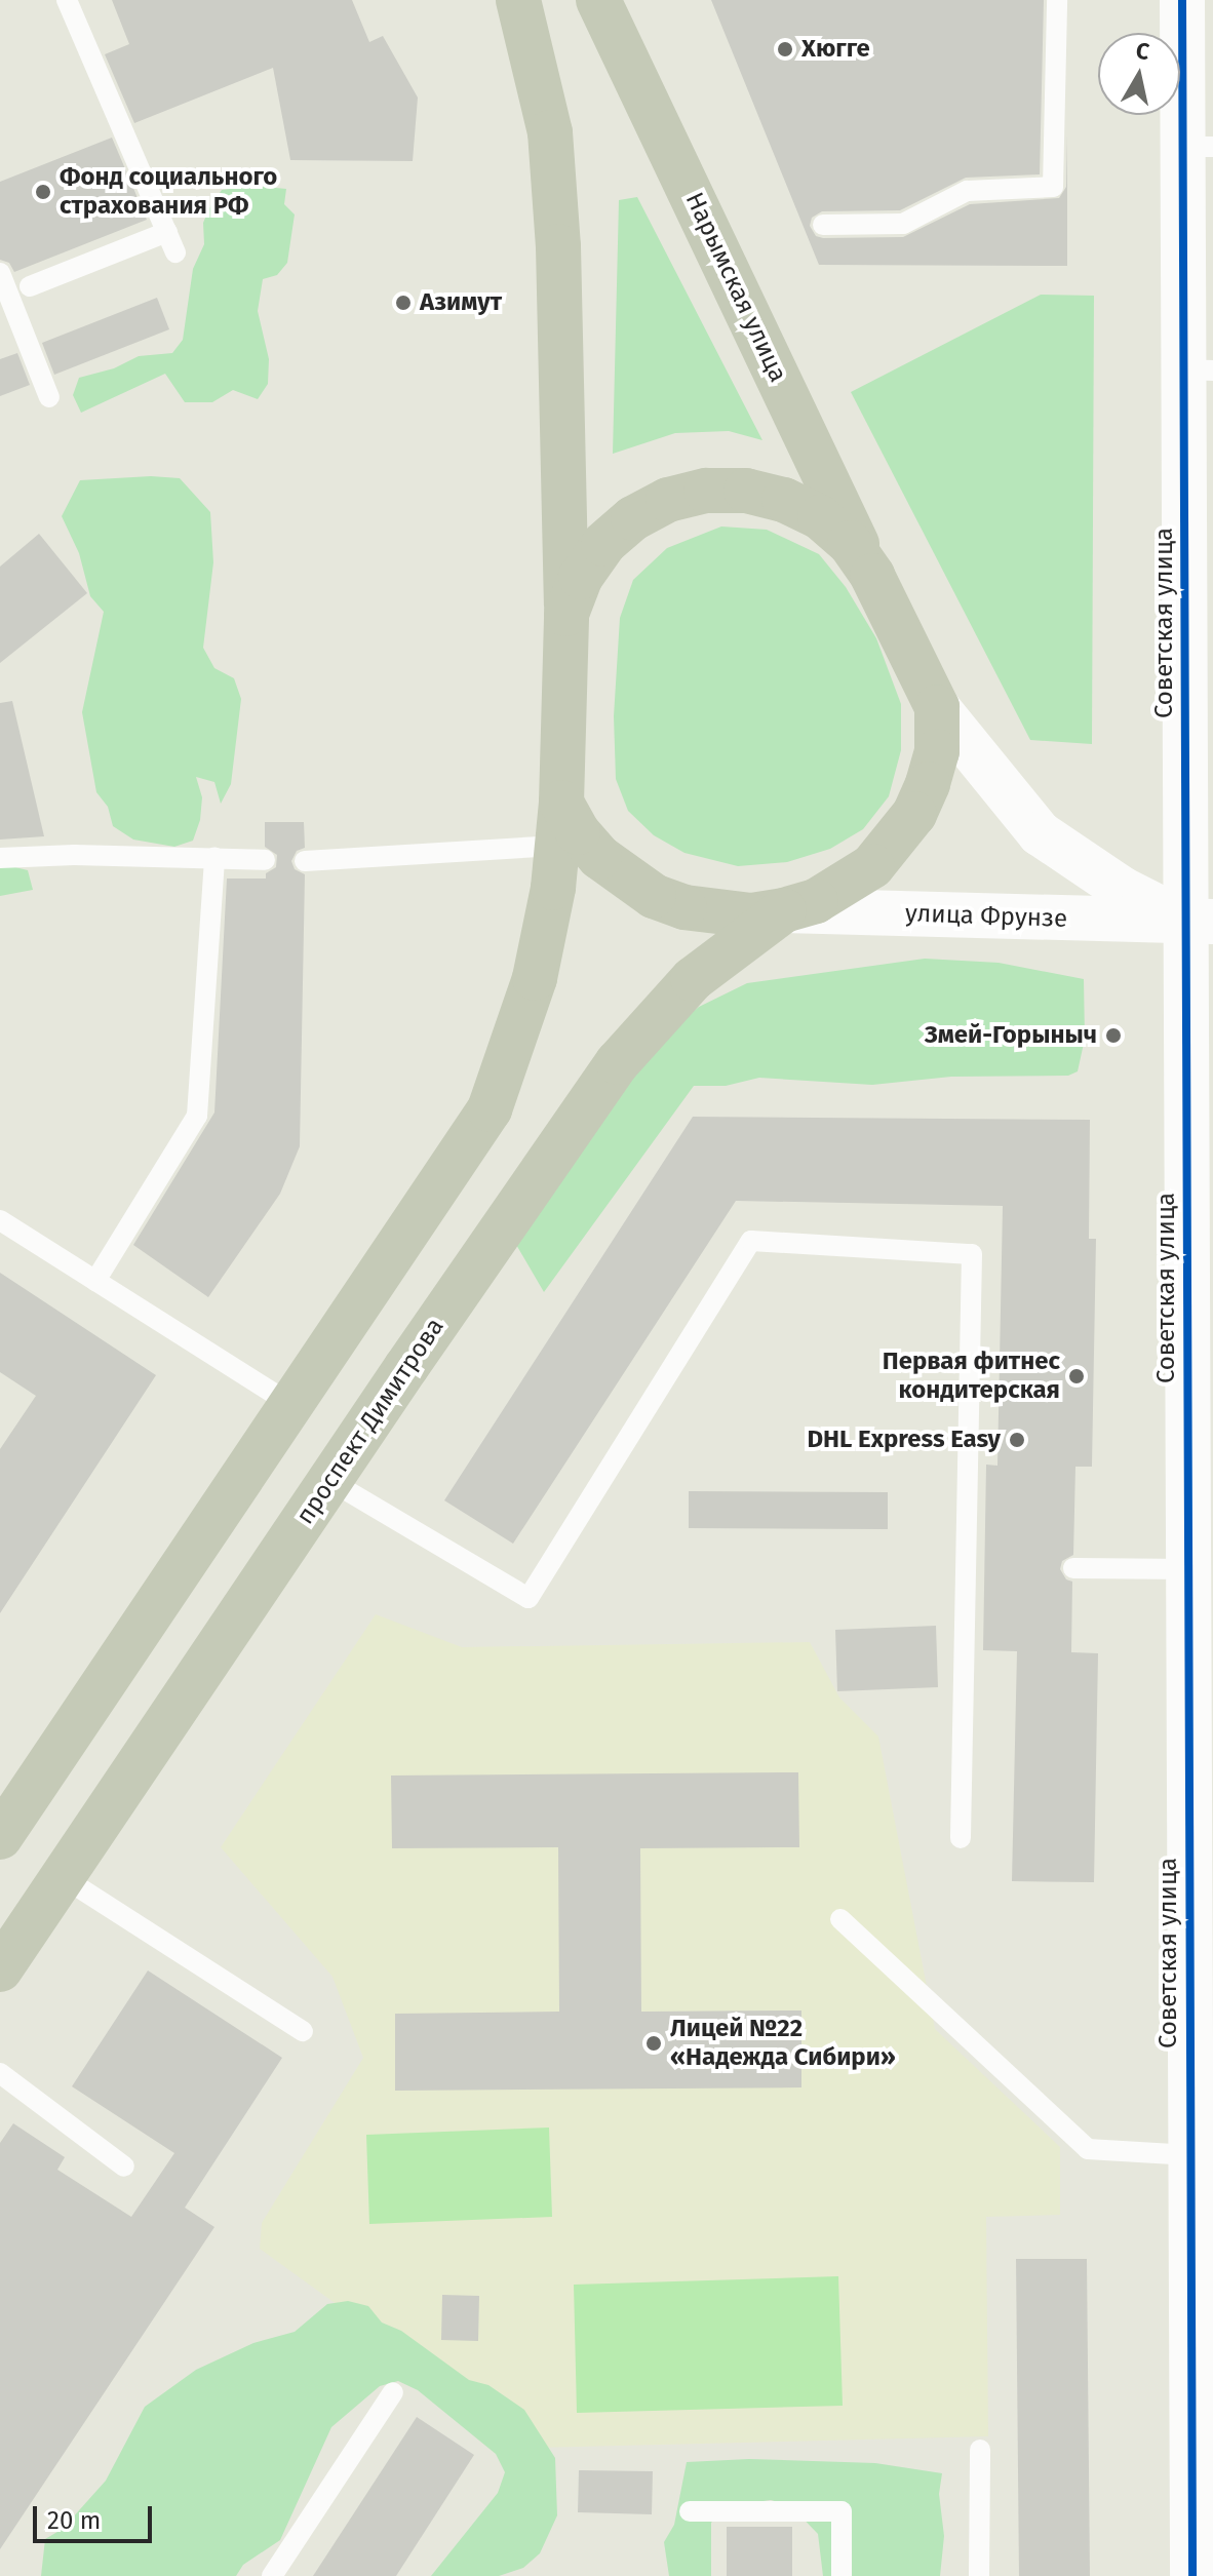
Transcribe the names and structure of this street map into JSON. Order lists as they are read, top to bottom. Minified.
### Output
{"streets":{"main road":["Нарымская улица","проспект Димитрова"],"street":["Советская улица","улица Фрунзе"]},"crossings":[["Советская улица","улица Фрунзе"],["улица Фрунзе","проспект Димитрова"]],"places":["Хюгге","Фонд социального страхования РФ","Азимут","Змей-Горыныч","Первая фитнес кондитерская","DHL Express Easy","Лицей №22 «Надежда Сибири»"],"scale_bar":"20 m","north":"top"}
